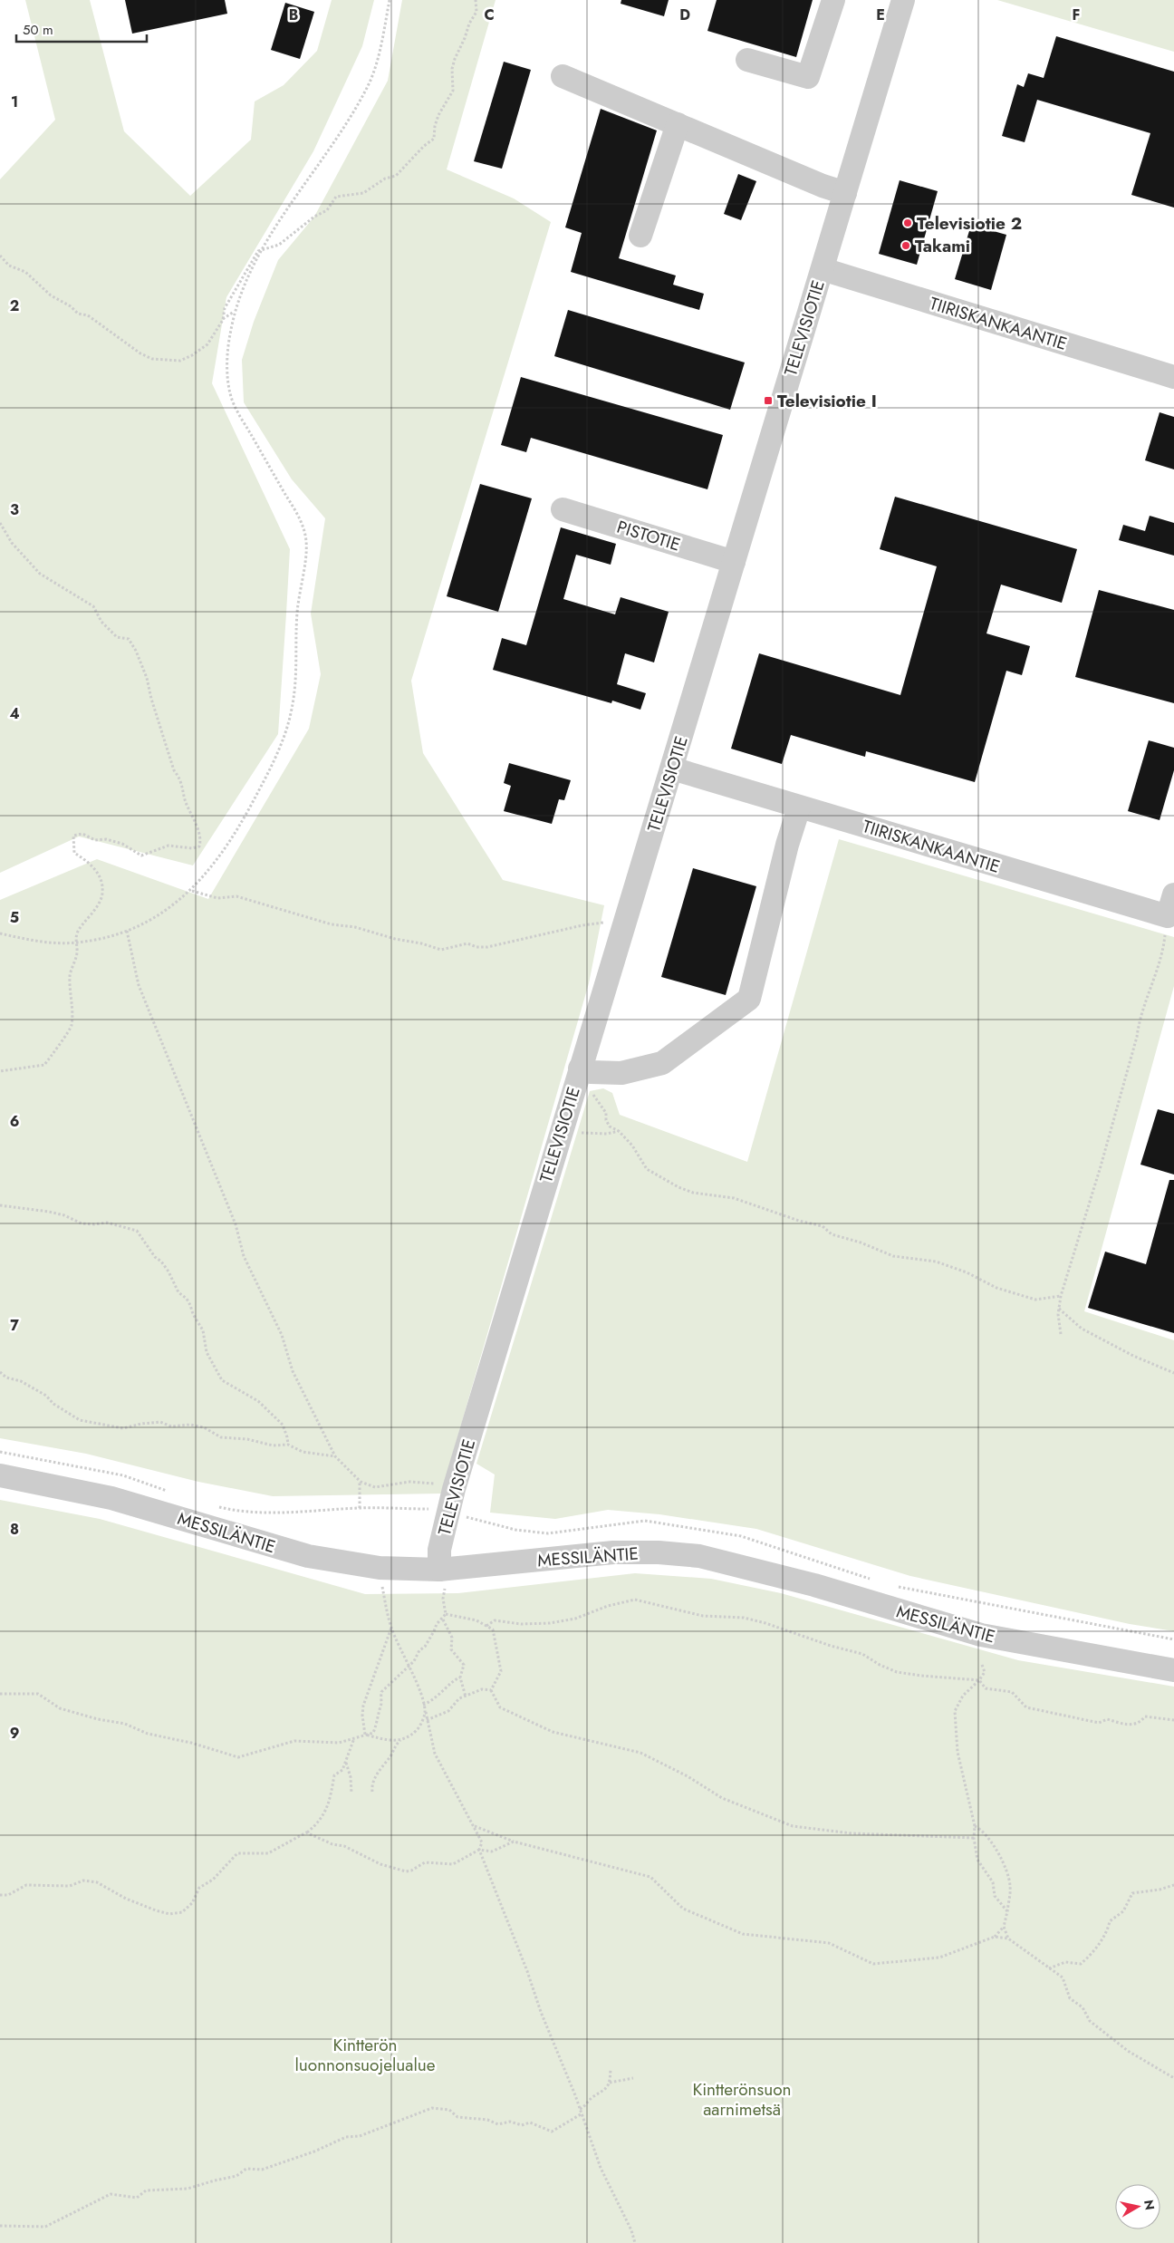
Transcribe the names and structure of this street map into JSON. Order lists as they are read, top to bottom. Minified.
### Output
{"streets":{"street":["TIIRISKANKAANTIE","TELEVISIOTIE","PISTOTIE","MESSILÄNTIE"]},"crossings":[["TIIRISKANKAANTIE","TELEVISIOTIE"],["TELEVISIOTIE","PISTOTIE"],["TELEVISIOTIE","MESSILÄNTIE"]],"parks":["Kintterön luonnonsuojelualue","Kintterönsuon aarnimetsä"],"places":{"other":["Televisiotie 2","Takami"],"transit":["Televisiotie I"]},"scale_bar":"50 m","north":"right","grid":{"columns":["B","C","D","E","F"],"rows":["1","2","3","4","5","6","7","8","9"]}}
